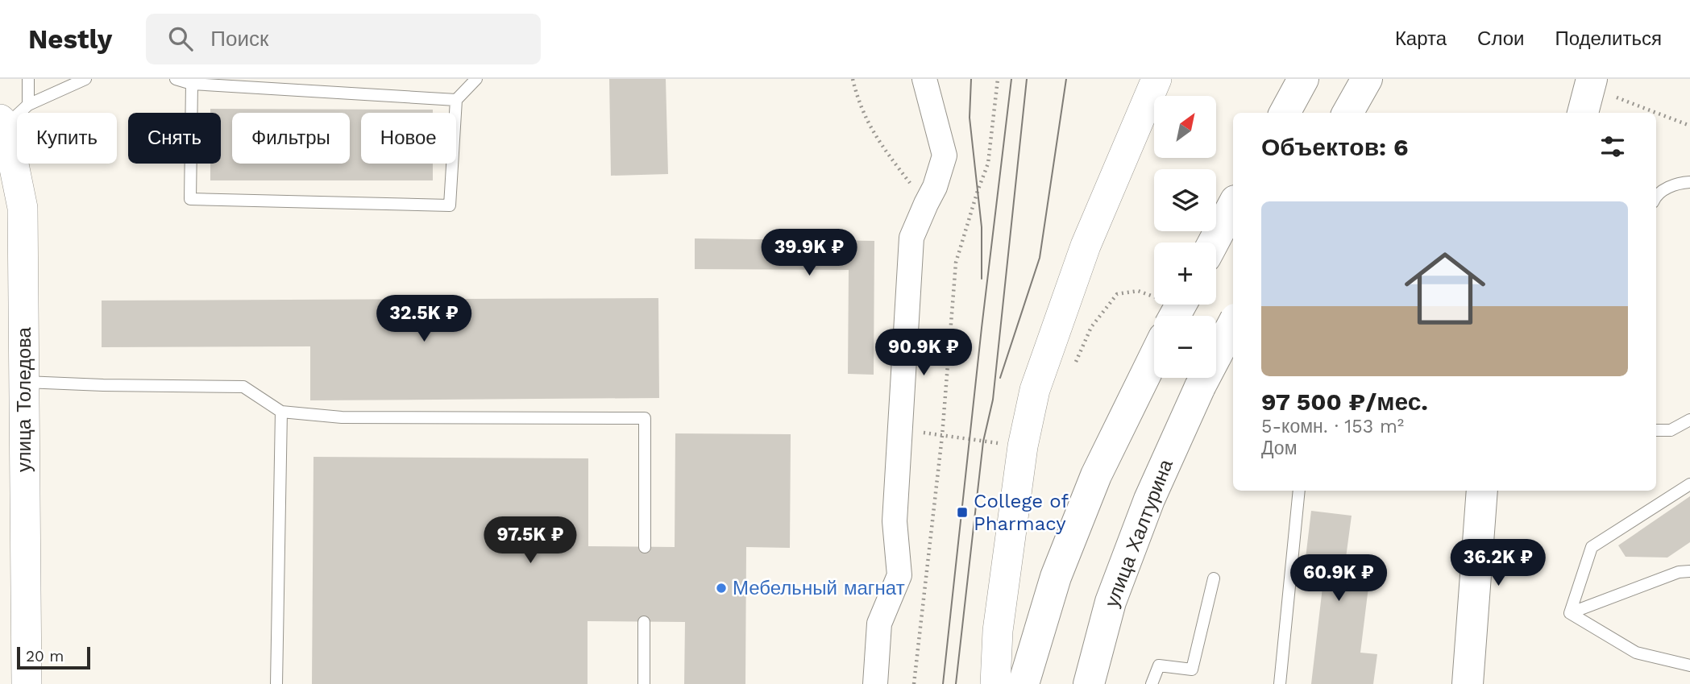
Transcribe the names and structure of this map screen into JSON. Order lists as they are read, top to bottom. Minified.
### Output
{"streets":{"main road":["улица Халтурина"],"street":["улица Толедова"]},"places":{"transit":["College of Pharmacy"],"other":["Мебельный магнат"]},"scale_bar":"20 m","north":"top right","page":{"header":"Nestly","search":"Поиск","nav":["Карта","Слои","Поделиться"],"map_buttons":["+","−"],"chip":["Купить","Снять","Фильтры","Новое"],"heading":"Объектов: 6","list":[{"name":"97 500 ₽/мес.","note":"5-комн. · 153 m² · Дом"}],"price":["39.9K ₽","32.5K ₽","90.9K ₽","97.5K ₽","36.2K ₽","60.9K ₽"],"scale":"20 m"}}
